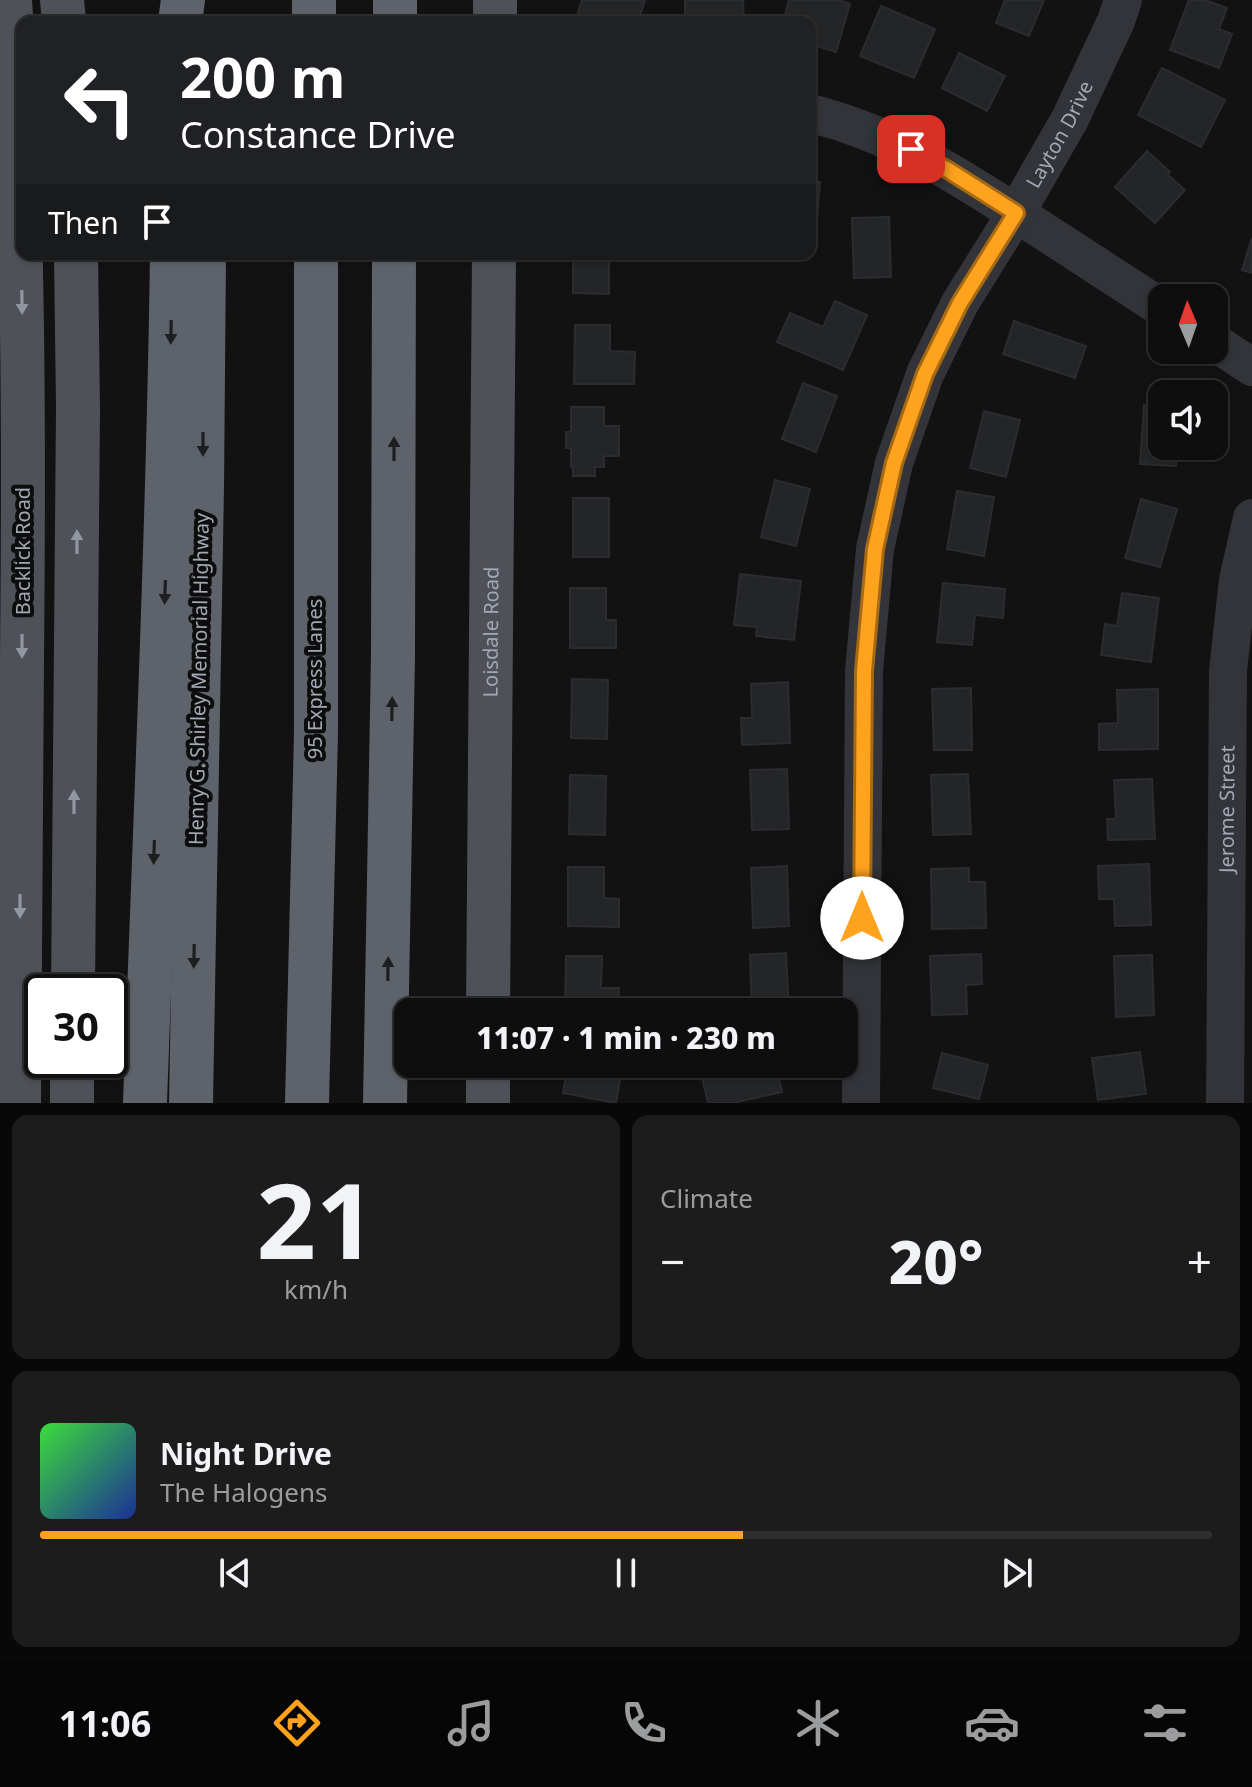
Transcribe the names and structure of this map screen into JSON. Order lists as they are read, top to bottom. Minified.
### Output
{"streets":{"highway":["Henry G. Shirley Memorial Highway","95 Express Lanes"],"main road":["Backlick Road","Loisdale Road"],"street":["Layton Drive","Jerome Street"]},"north":"top","page":{"turn":["200 m","Constance Drive"],"then":"Then","limit":"30","trip":"11:07 · 1 min · 230 m","tile":[["21","km/h"],"Climate"],"heat":["−","20°","+"],"song":["Night Drive","The Halogens"],"tabs":"11:06"}}
